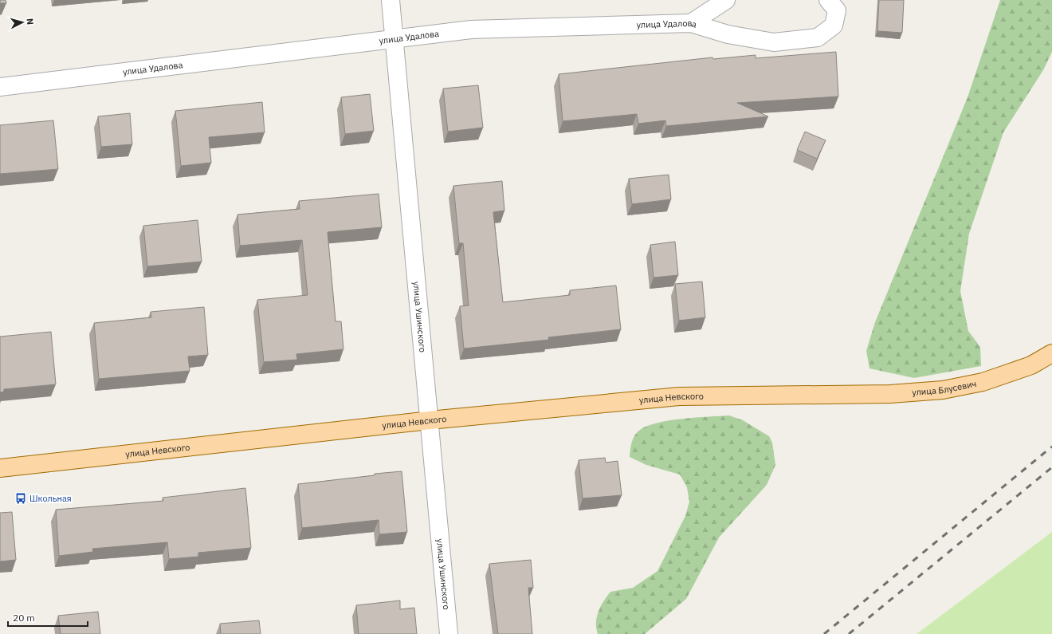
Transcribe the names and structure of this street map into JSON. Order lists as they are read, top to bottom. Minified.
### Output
{"streets":{"main road":["улица Блусевич","улица Невского"],"street":["улица Удалова","улица Ушинского"]},"crossings":[["улица Удалова","улица Ушинского"],["улица Ушинского","улица Невского"],["улица Блусевич","улица Невского"]],"places":{"bus stop":["Школьная"]},"scale_bar":"20 m","north":"right"}
